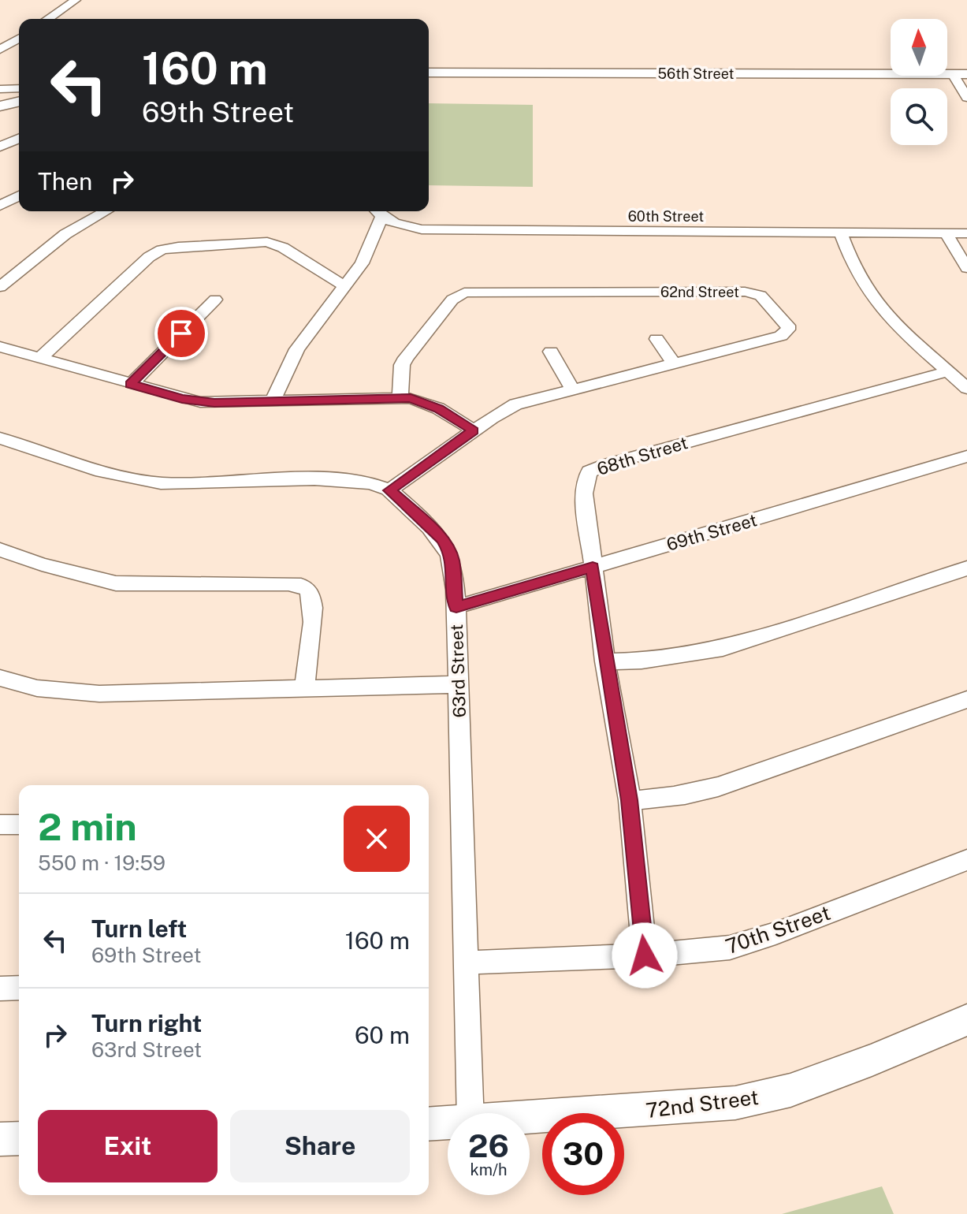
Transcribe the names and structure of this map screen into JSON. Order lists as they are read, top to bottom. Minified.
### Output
{"streets":{"street":["56th Street","60th Street","62nd Street","68th Street","69th Street","63rd Street","70th Street","72nd Street"]},"crossings":[["62nd Street","63rd Street"],["68th Street","69th Street"],["68th Street","70th Street"],["69th Street","63rd Street"],["63rd Street","70th Street"]],"north":"top","page":{"turn":["160 m","69th Street"],"then":"Then","heading":["2 min","550 m · 19:59"],"list":[{"name":"Turn left","note":"69th Street","value":"160 m"},{"name":"Turn right","note":"63rd Street","value":"60 m"}],"buttons":["Exit","Share"],"speed":"26 km/h","limit":"30"}}
